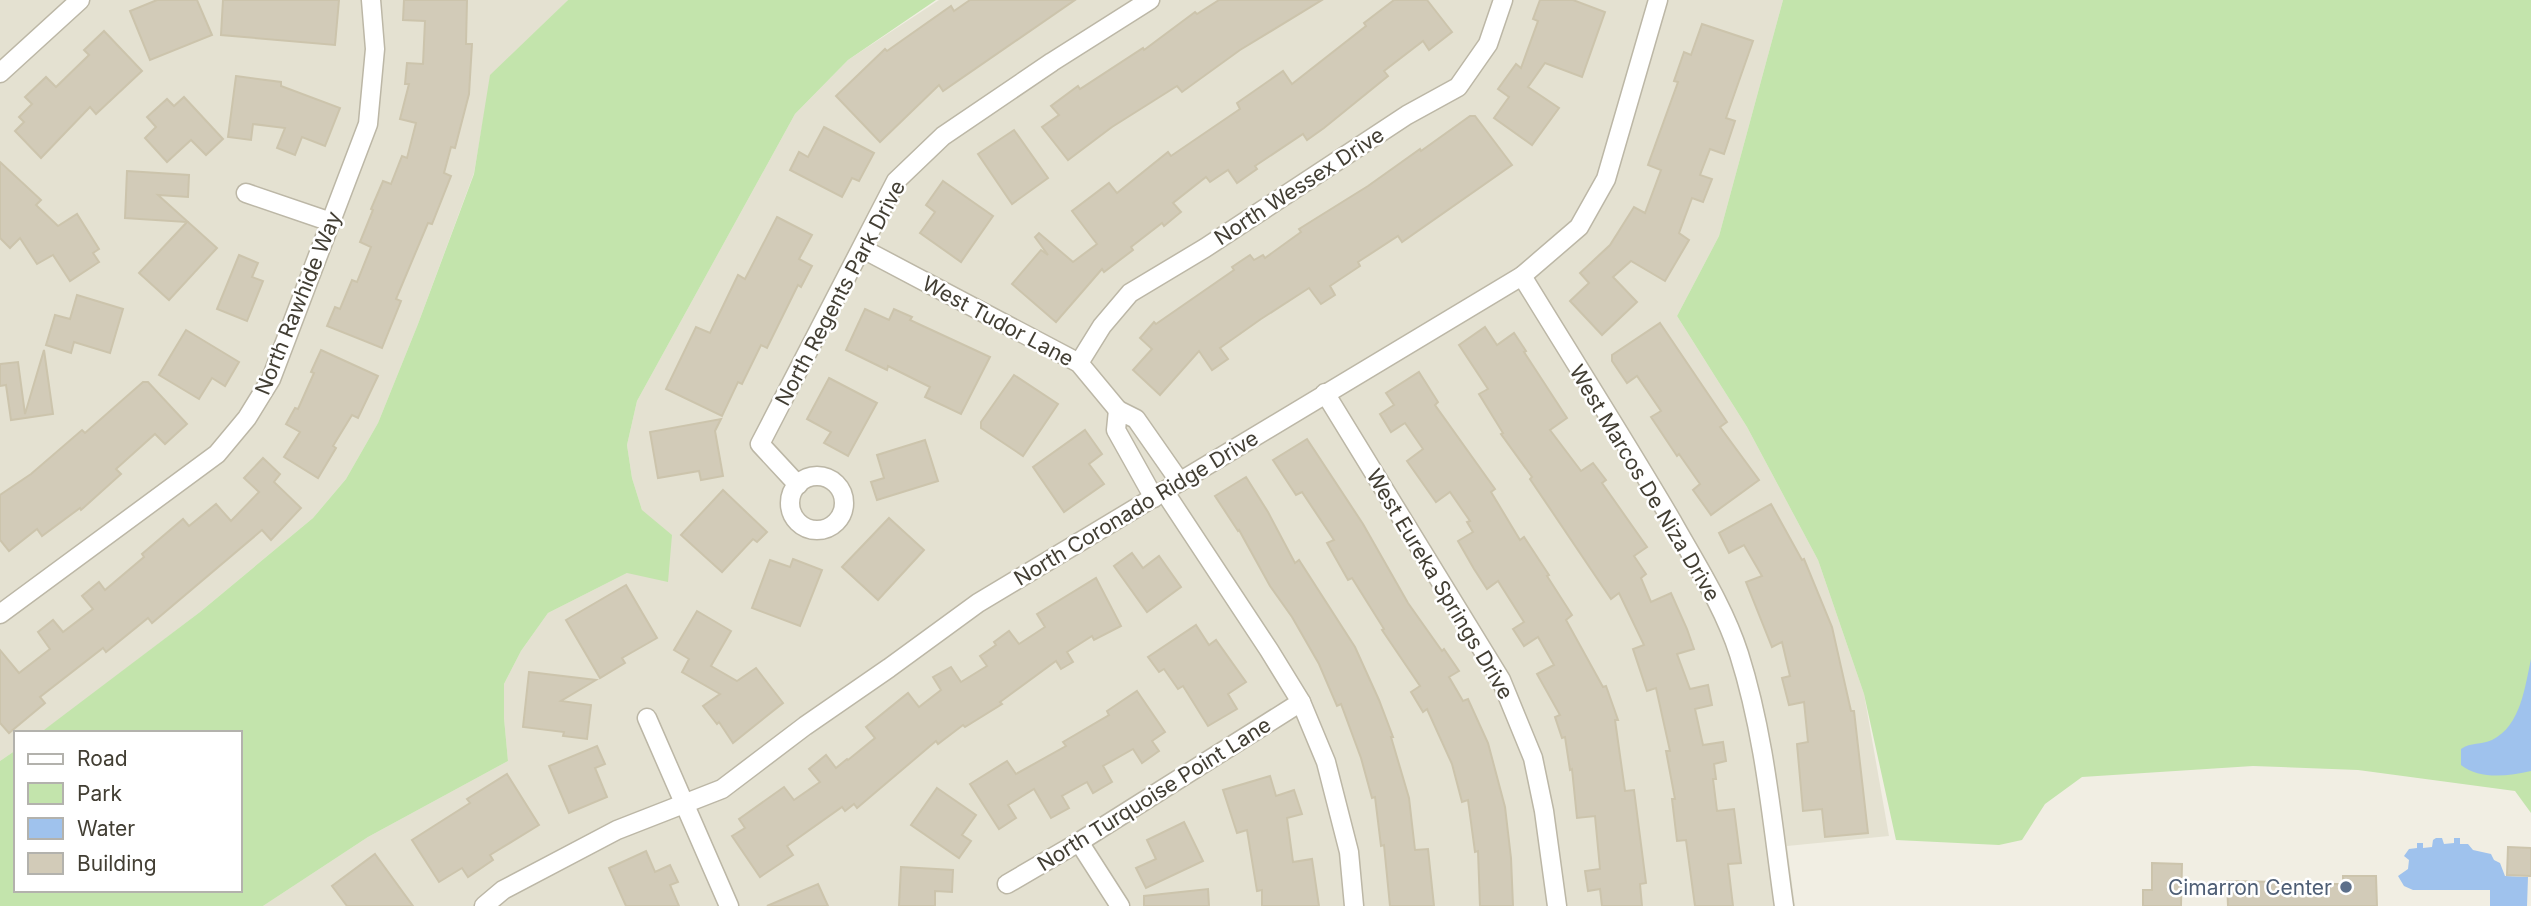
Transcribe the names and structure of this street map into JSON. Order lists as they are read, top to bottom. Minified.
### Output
{"streets":{"street":["North Wessex Drive","North Regents Park Drive","North Rawhide Way","West Tudor Lane","West Marcos De Niza Drive","North Coronado Ridge Drive","West Eureka Springs Drive","North Turquoise Point Lane"]},"crossings":[["North Wessex Drive","West Tudor Lane"],["North Regents Park Drive","West Tudor Lane"],["West Tudor Lane","North Coronado Ridge Drive"],["West Marcos De Niza Drive","North Coronado Ridge Drive"],["North Coronado Ridge Drive","West Eureka Springs Drive"]],"places":["Cimarron Center"],"legend":["Road","Park","Water","Building"]}
